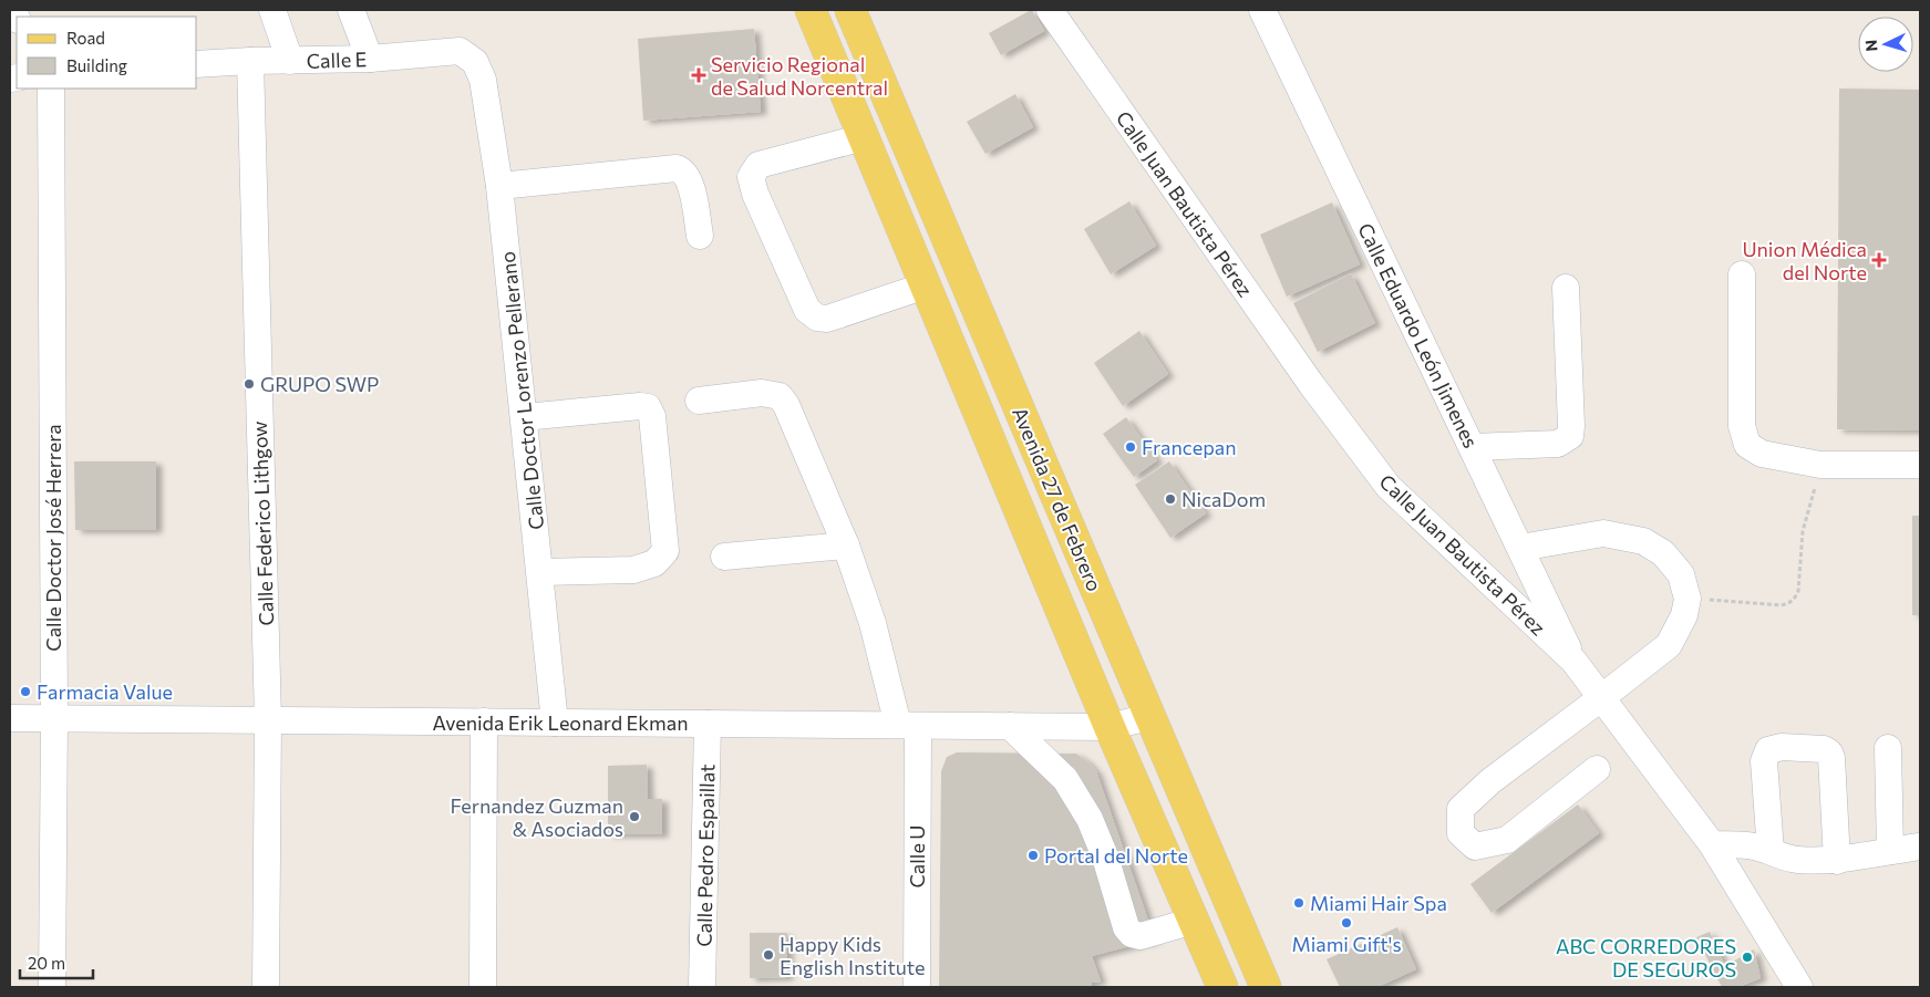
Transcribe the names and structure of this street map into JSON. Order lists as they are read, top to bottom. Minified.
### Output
{"streets":{"main road":["Avenida 27 de Febrero"],"street":["Calle E","Calle Juan Bautista Pérez","Calle Eduardo León Jimenes","Calle Doctor Lorenzo Pellerano","Calle Federico Lithgow","Calle Doctor José Herrera","Avenida Erik Leonard Ekman","Calle Pedro Espaillat","Calle U"]},"crossings":[["Calle E","Calle Doctor Lorenzo Pellerano"],["Calle E","Calle Federico Lithgow"],["Calle Juan Bautista Pérez","Calle Eduardo León Jimenes"],["Calle Doctor Lorenzo Pellerano","Avenida Erik Leonard Ekman"],["Avenida 27 de Febrero","Avenida Erik Leonard Ekman"],["Calle Federico Lithgow","Avenida Erik Leonard Ekman"],["Calle Doctor José Herrera","Avenida Erik Leonard Ekman"],["Avenida Erik Leonard Ekman","Calle Pedro Espaillat"],["Avenida Erik Leonard Ekman","Calle U"]],"places":{"health":["Servicio Regional de Salud Norcentral","Union Médica del Norte"],"other":["GRUPO SWP","Francepan","NicaDom","Farmacia Value","Fernandez Guzman & Asociados","Portal del Norte","Miami Hair Spa","Miami Gift's","Happy Kids English Institute","ABC CORREDORES DE SEGUROS"]},"legend":["Road","Building"],"scale_bar":"20 m","north":"left"}
